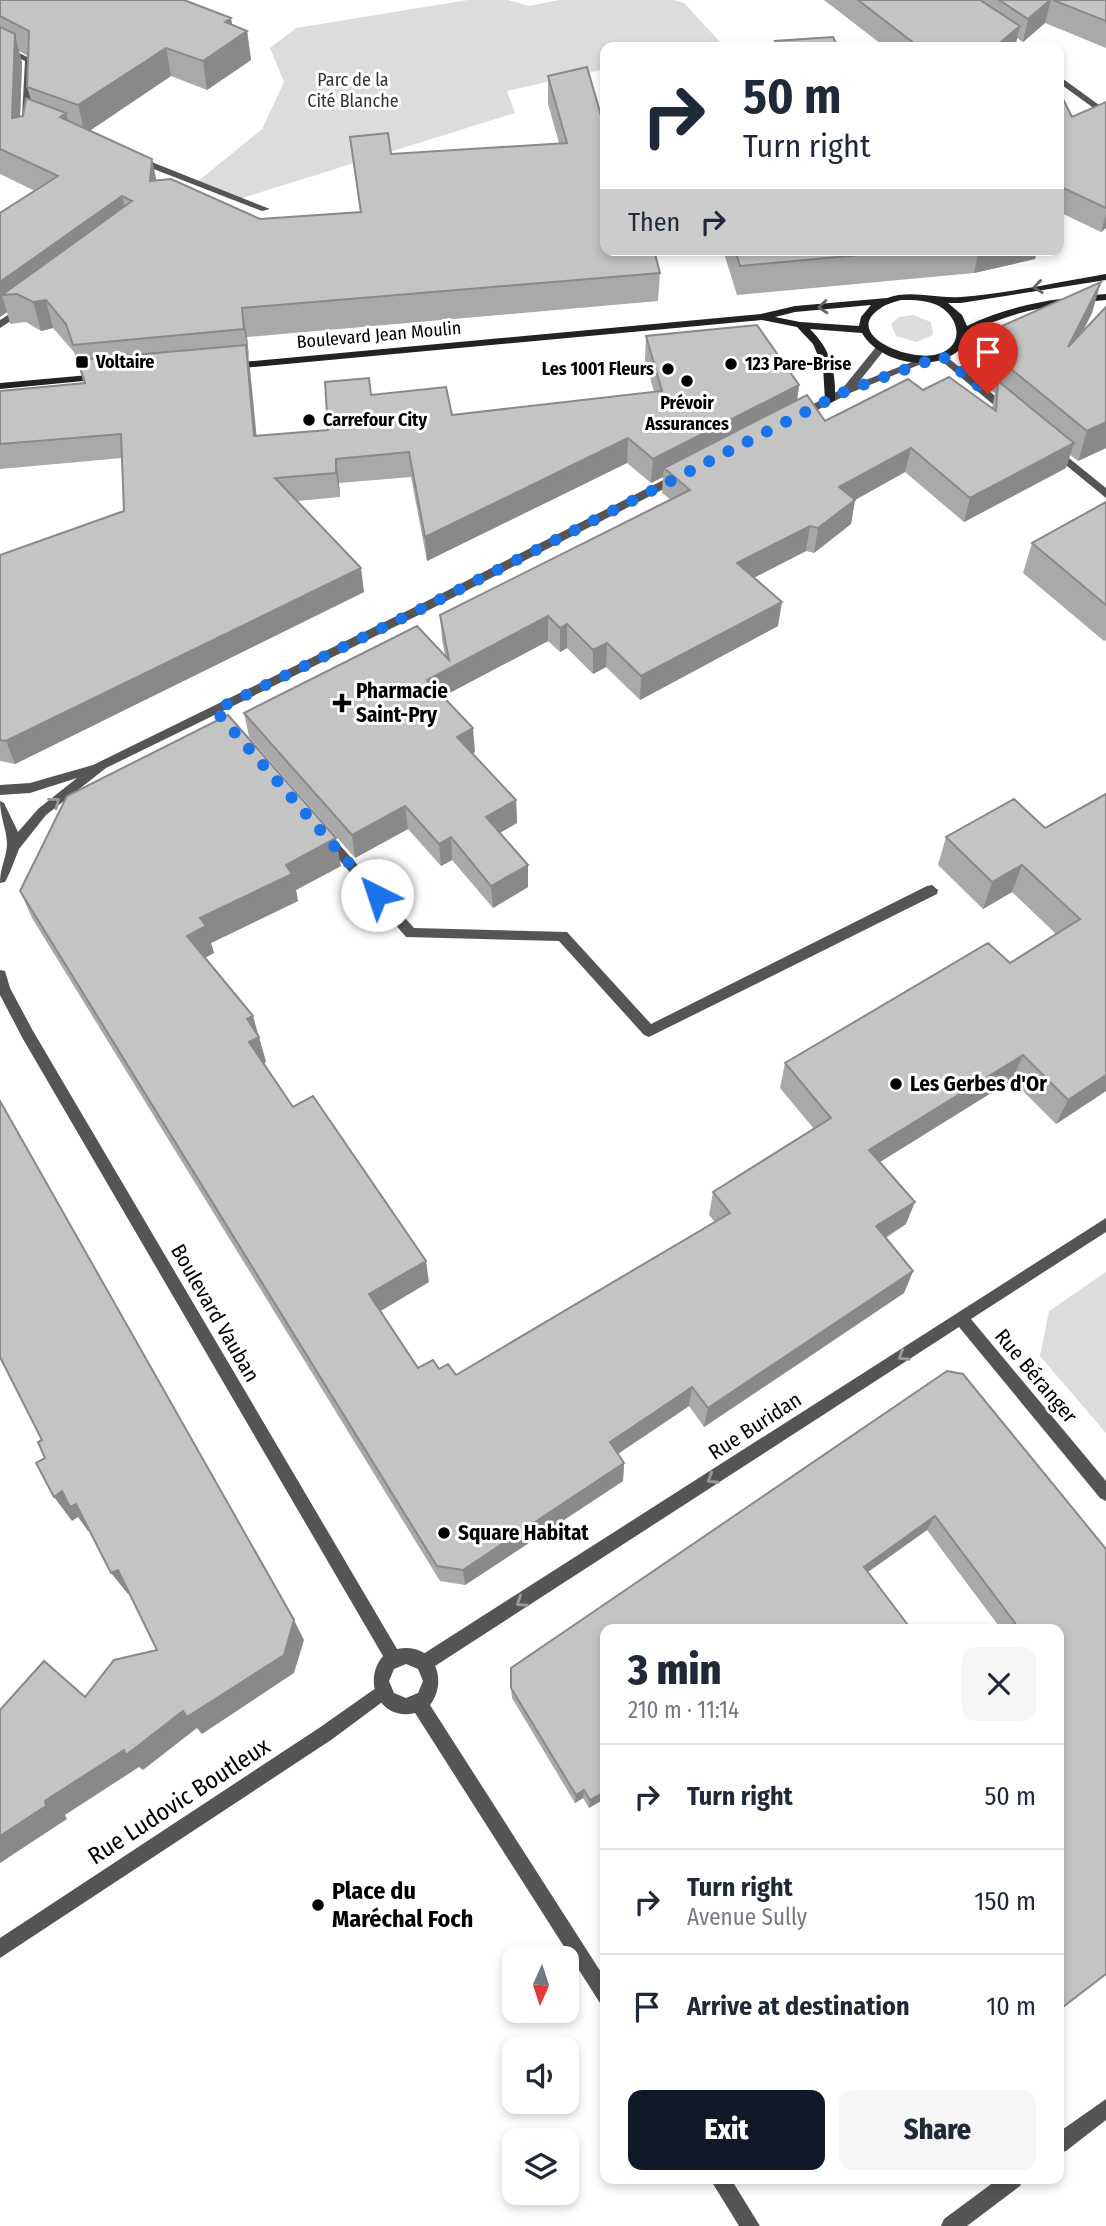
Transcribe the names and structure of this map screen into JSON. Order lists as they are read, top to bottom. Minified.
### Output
{"streets":{"main road":["Boulevard Jean Moulin"],"street":["Boulevard Vauban","Rue Béranger","Rue Buridan","Rue Ludovic Boutleux"]},"crossings":[["Boulevard Vauban","Rue Buridan"],["Boulevard Vauban","Rue Ludovic Boutleux"],["Rue Béranger","Rue Buridan"],["Rue Buridan","Rue Ludovic Boutleux"]],"one_way":["Rue Buridan"],"parks":["Parc de la Cité Blanche"],"places":{"transit":["Voltaire"],"other":["123 Pare-Brise","Les 1001 Fleurs","Prévoir Assurances","Carrefour City","Les Gerbes d'Or","Square Habitat","Place du Maréchal Foch"],"health":["Pharmacie Saint-Pry"]},"north":"bottom","page":{"turn":["50 m","Turn right"],"then":"Then","heading":["3 min","210 m · 11:14"],"list":[{"name":"Turn right","value":"50 m"},{"name":"Turn right","note":"Avenue Sully","value":"150 m"},{"name":"Arrive at destination","value":"10 m"}],"buttons":["Exit","Share"]}}
